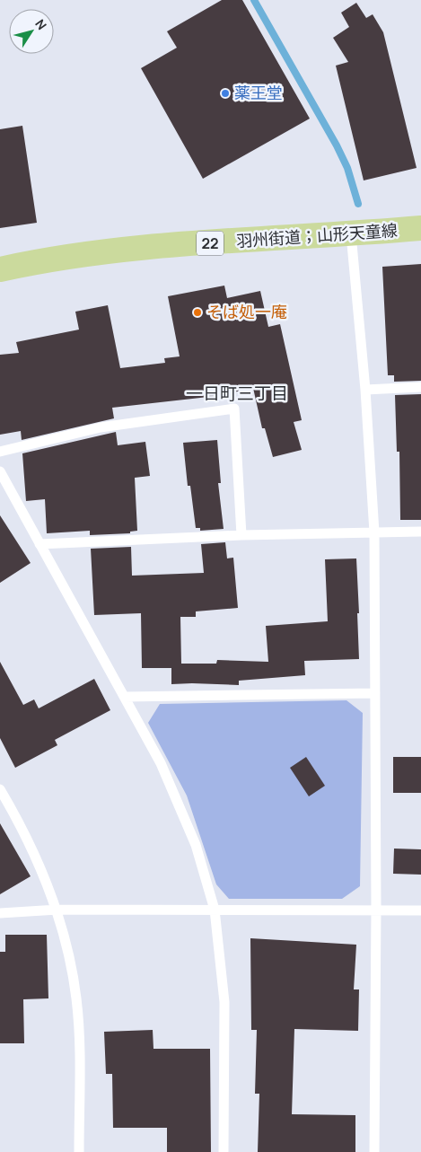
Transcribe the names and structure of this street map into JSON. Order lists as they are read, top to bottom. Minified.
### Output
{"streets":{"main road":["羽州街道；山形天童線","22"]},"districts":["一日町三丁目"],"places":["薬王堂","そば処一庵"],"north":"top right"}
